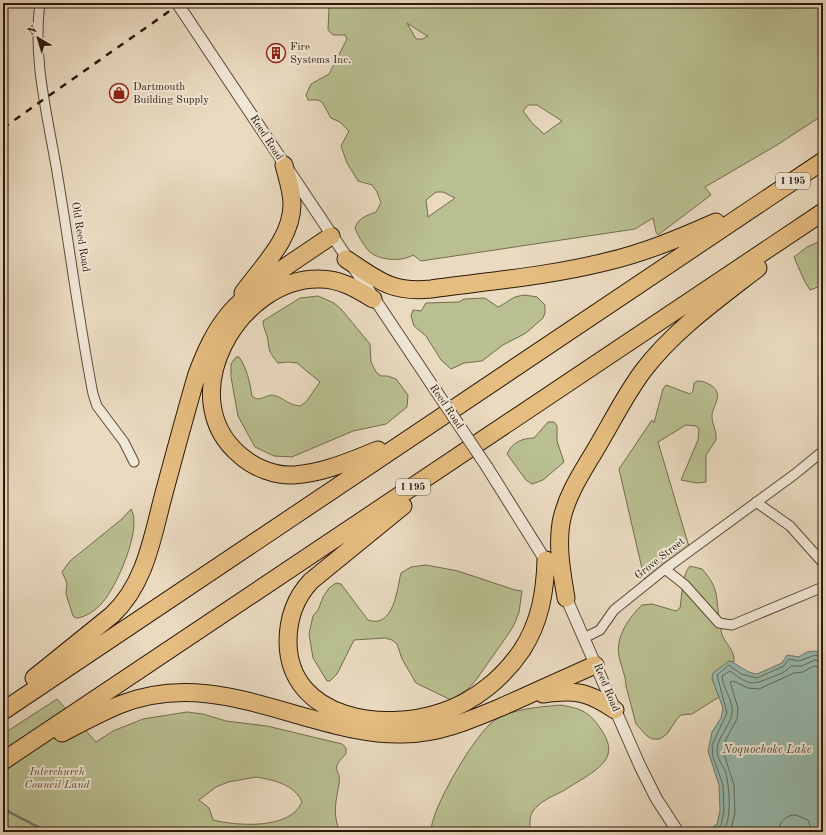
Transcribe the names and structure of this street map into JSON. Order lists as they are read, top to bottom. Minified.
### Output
{"streets":{"highway":["I 195"],"street":["Reed Road","Old Reed Road","Grove Street"]},"crossings":[["Reed Road","Grove Street"]],"water":["Noquochoke Lake"],"parks":["Interchurch Council Land"],"places":{"building":["Fire Systems Inc."],"shop":["Dartmouth Building Supply"]},"north":"top left"}
